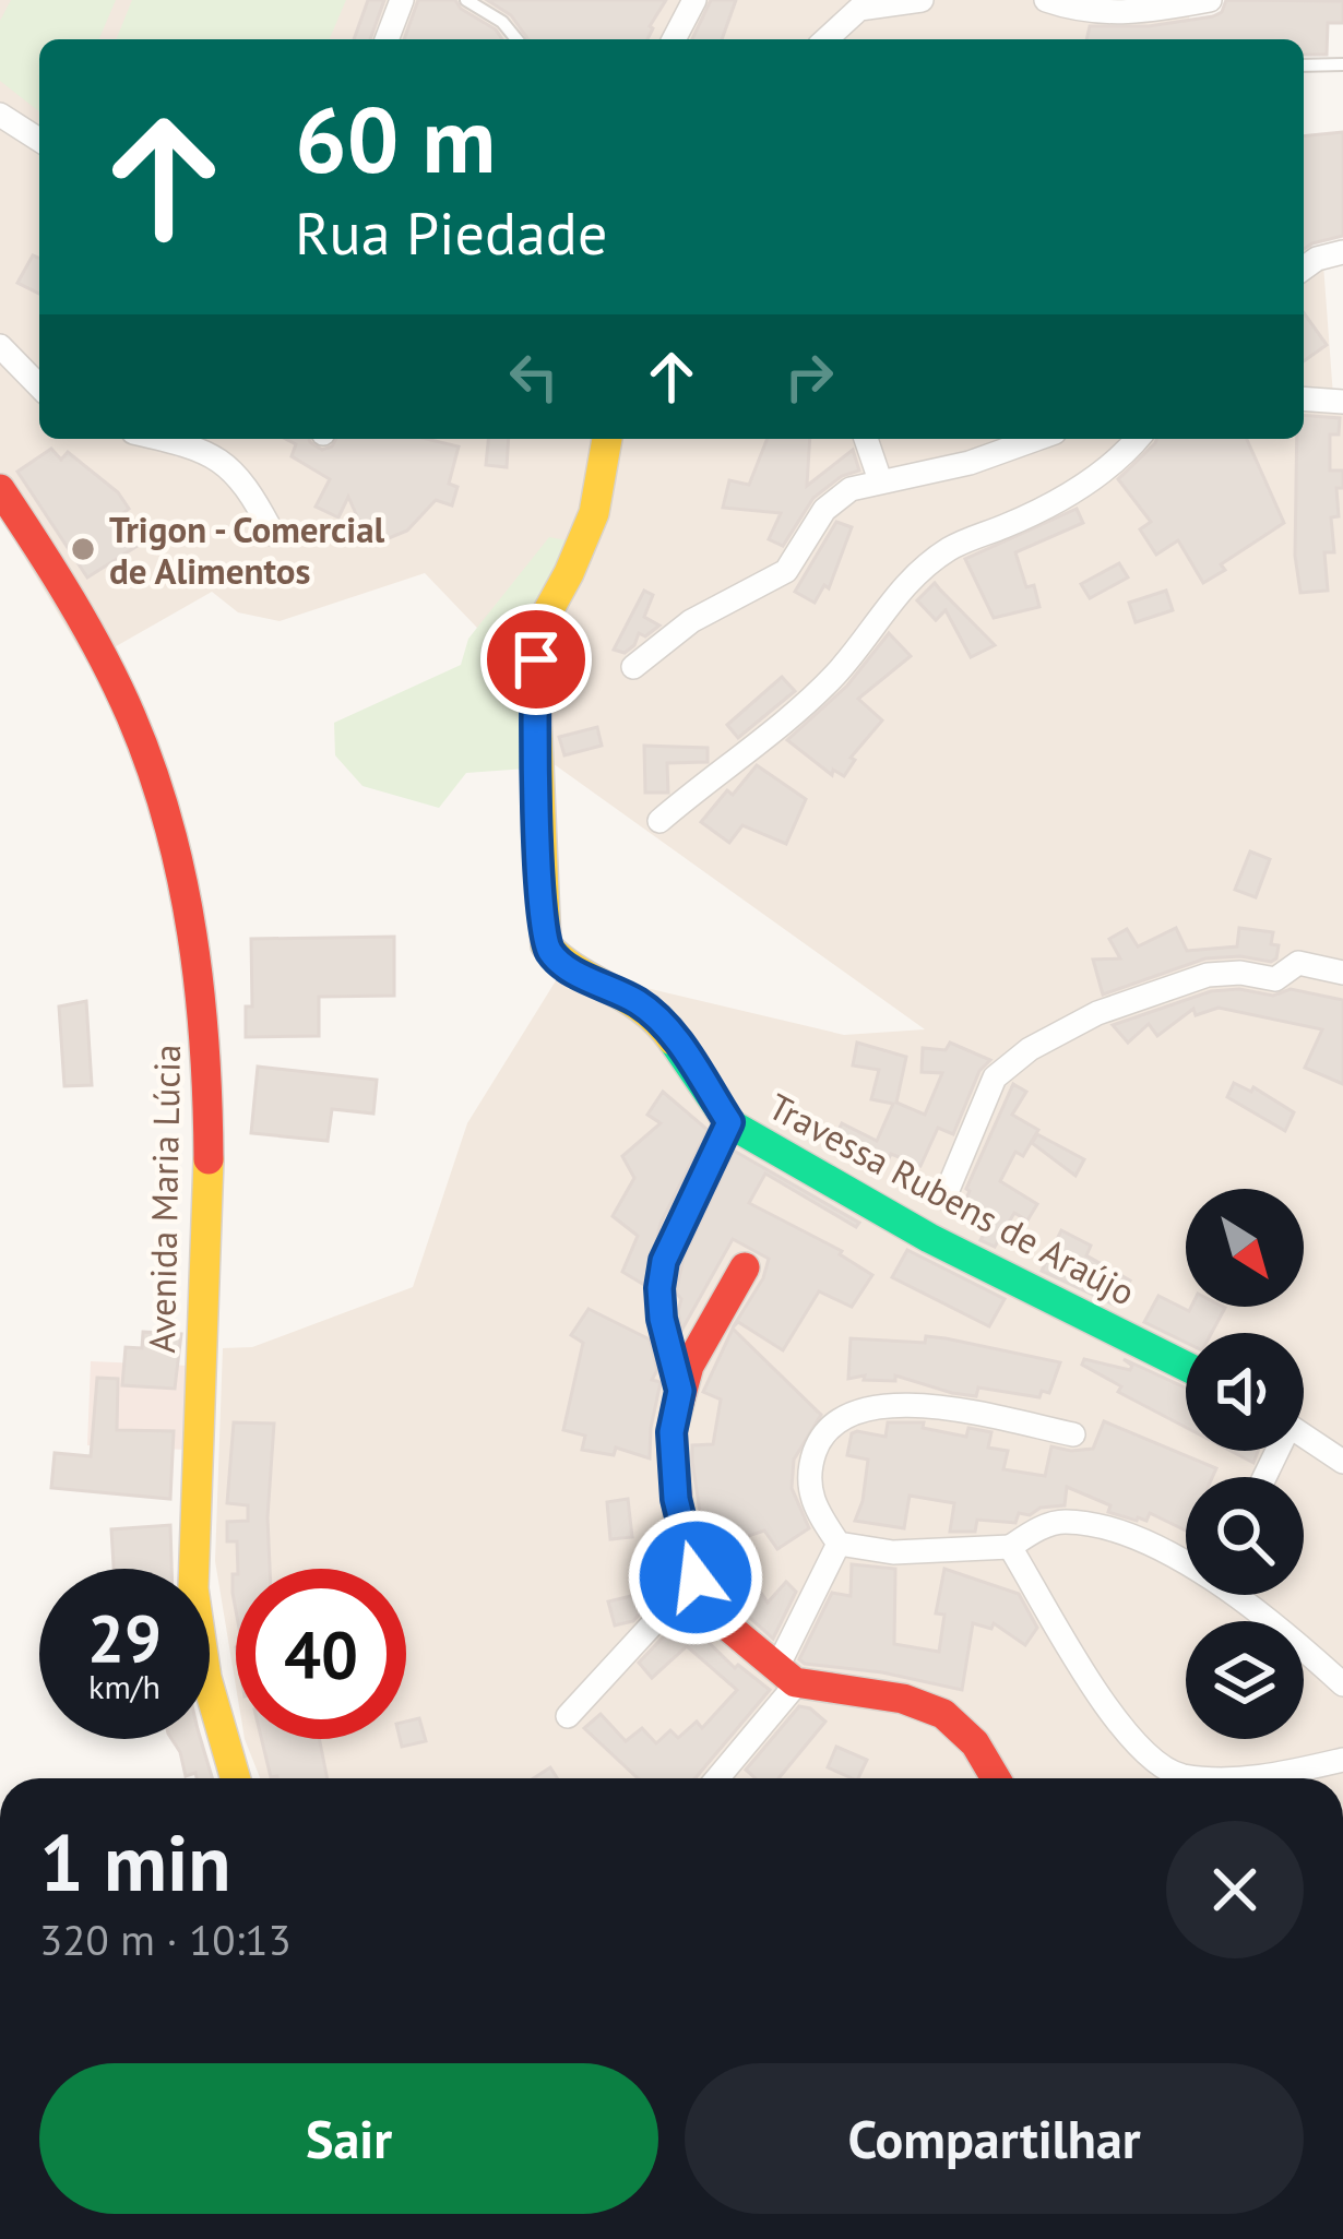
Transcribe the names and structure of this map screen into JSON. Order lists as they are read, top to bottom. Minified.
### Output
{"streets":{"street":["Avenida Maria Lúcia","Travessa Rubens de Araújo"]},"places":["Trigon - Comercial de Alimentos"],"north":"bottom right","page":{"turn":["60 m","Rua Piedade"],"speed":"29 km/h","limit":"40","heading":["1 min","320 m · 10:13"],"buttons":["Sair","Compartilhar"]}}
